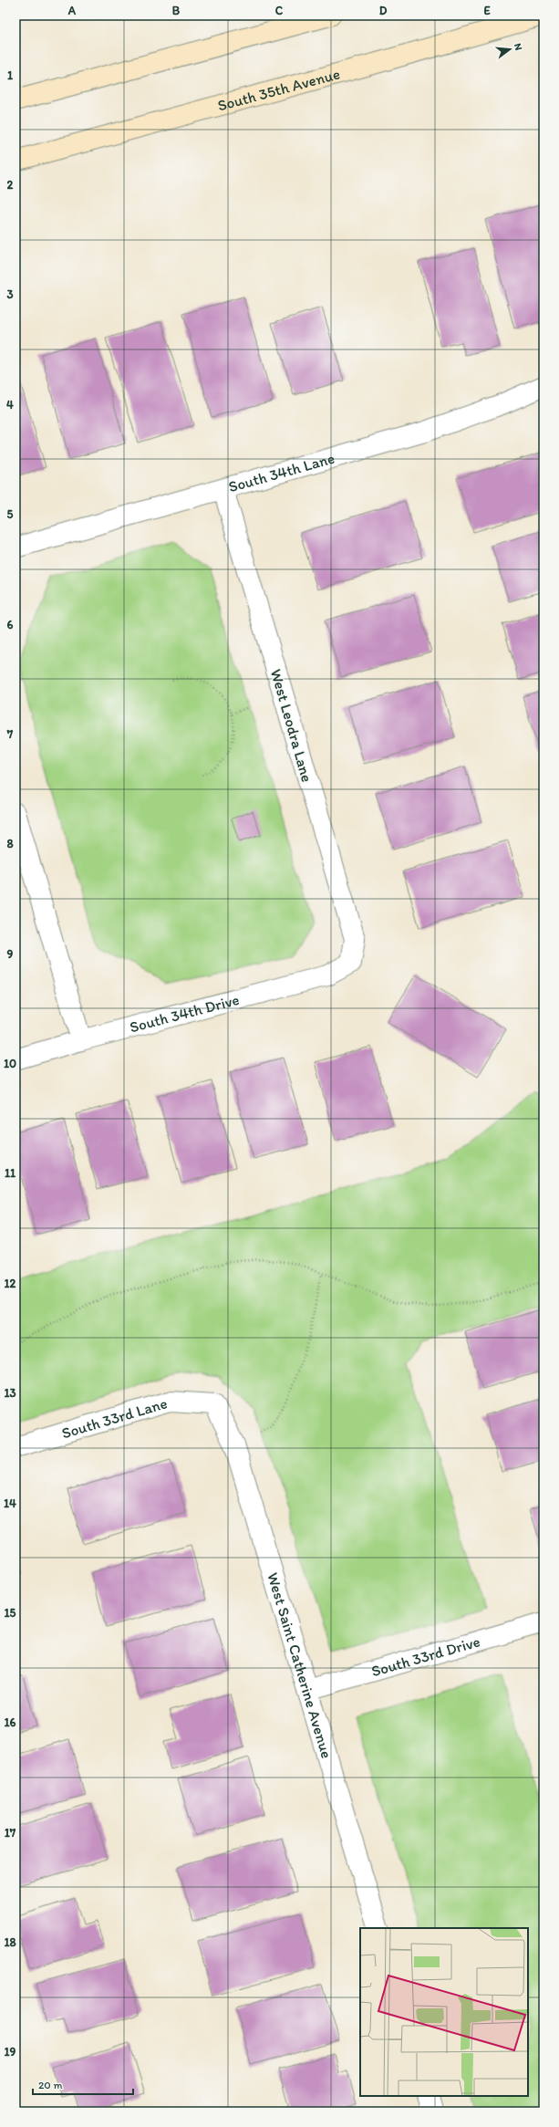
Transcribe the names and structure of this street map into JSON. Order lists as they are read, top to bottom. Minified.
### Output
{"streets":{"main road":["South 35th Avenue"],"street":["South 34th Lane","West Leodra Lane","South 34th Drive","South 33rd Lane","South 33rd Drive","West Saint Catherine Avenue"]},"crossings":[["South 34th Lane","West Leodra Lane"],["West Leodra Lane","South 34th Drive"],["South 33rd Lane","West Saint Catherine Avenue"],["South 33rd Drive","West Saint Catherine Avenue"]],"scale_bar":"20 m","north":"right","grid":{"columns":["A","B","C","D","E"],"rows":["1","2","3","4","5","6","7","8","9","10","11","12","13","14","15","16","17","18","19"]}}
